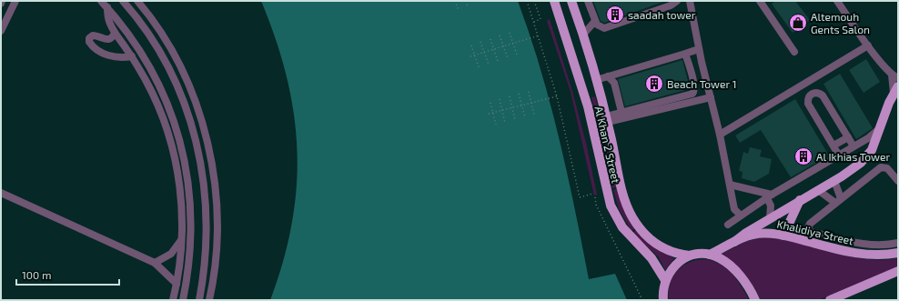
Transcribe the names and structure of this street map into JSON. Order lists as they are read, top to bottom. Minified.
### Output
{"streets":{"main road":["Al Khan 2 Street","Khalidiya Street"]},"places":{"building":["saadah tower","Beach Tower 1","Al Ikhias Tower"],"shop":["Altemouh Gents Salon"]},"scale_bar":"100 m"}
